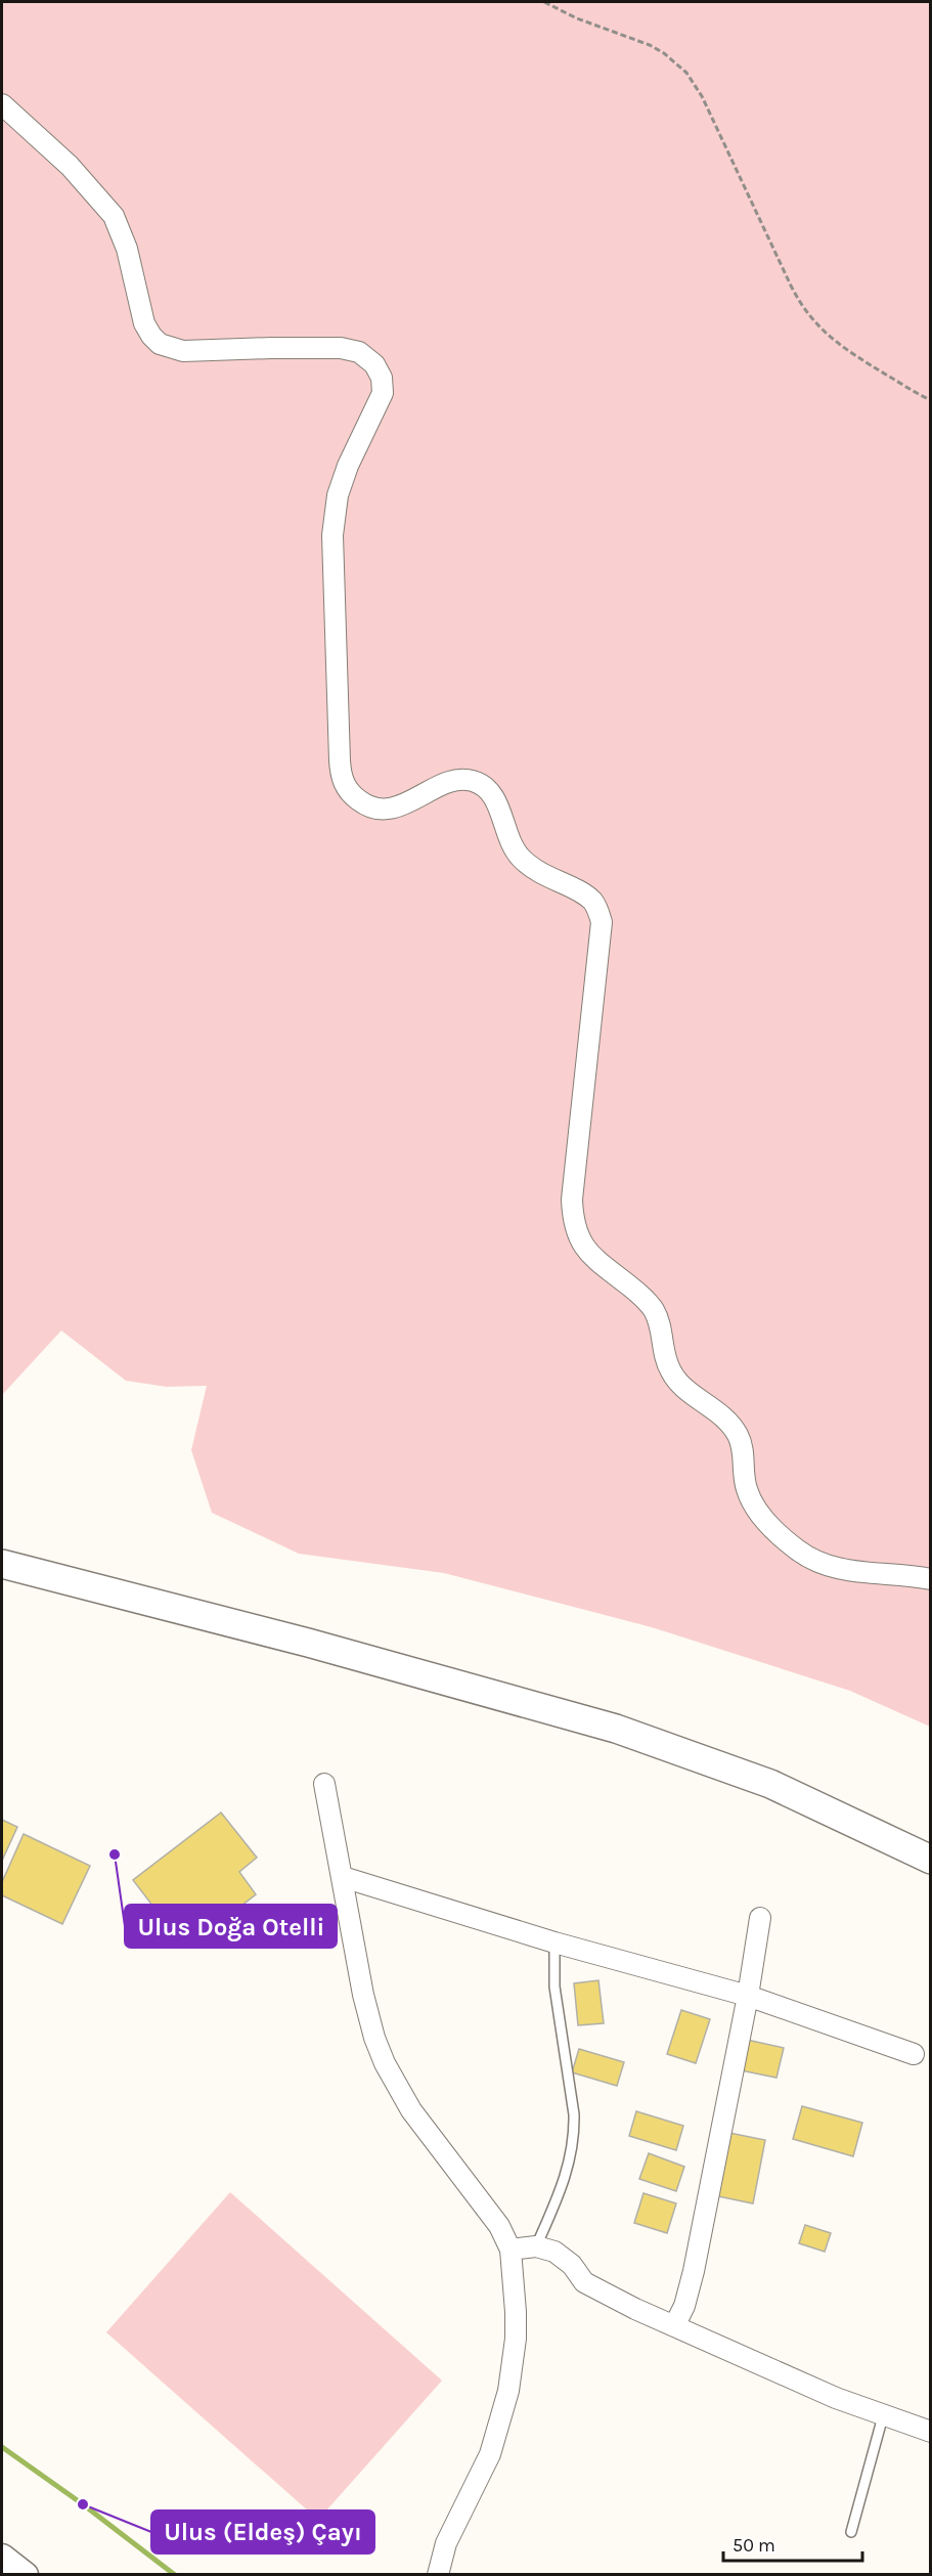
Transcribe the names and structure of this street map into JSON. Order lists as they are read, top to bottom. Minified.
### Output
{"places":["Ulus Doğa Otelli","Ulus (Eldeş) Çayı"],"scale_bar":"50 m"}
